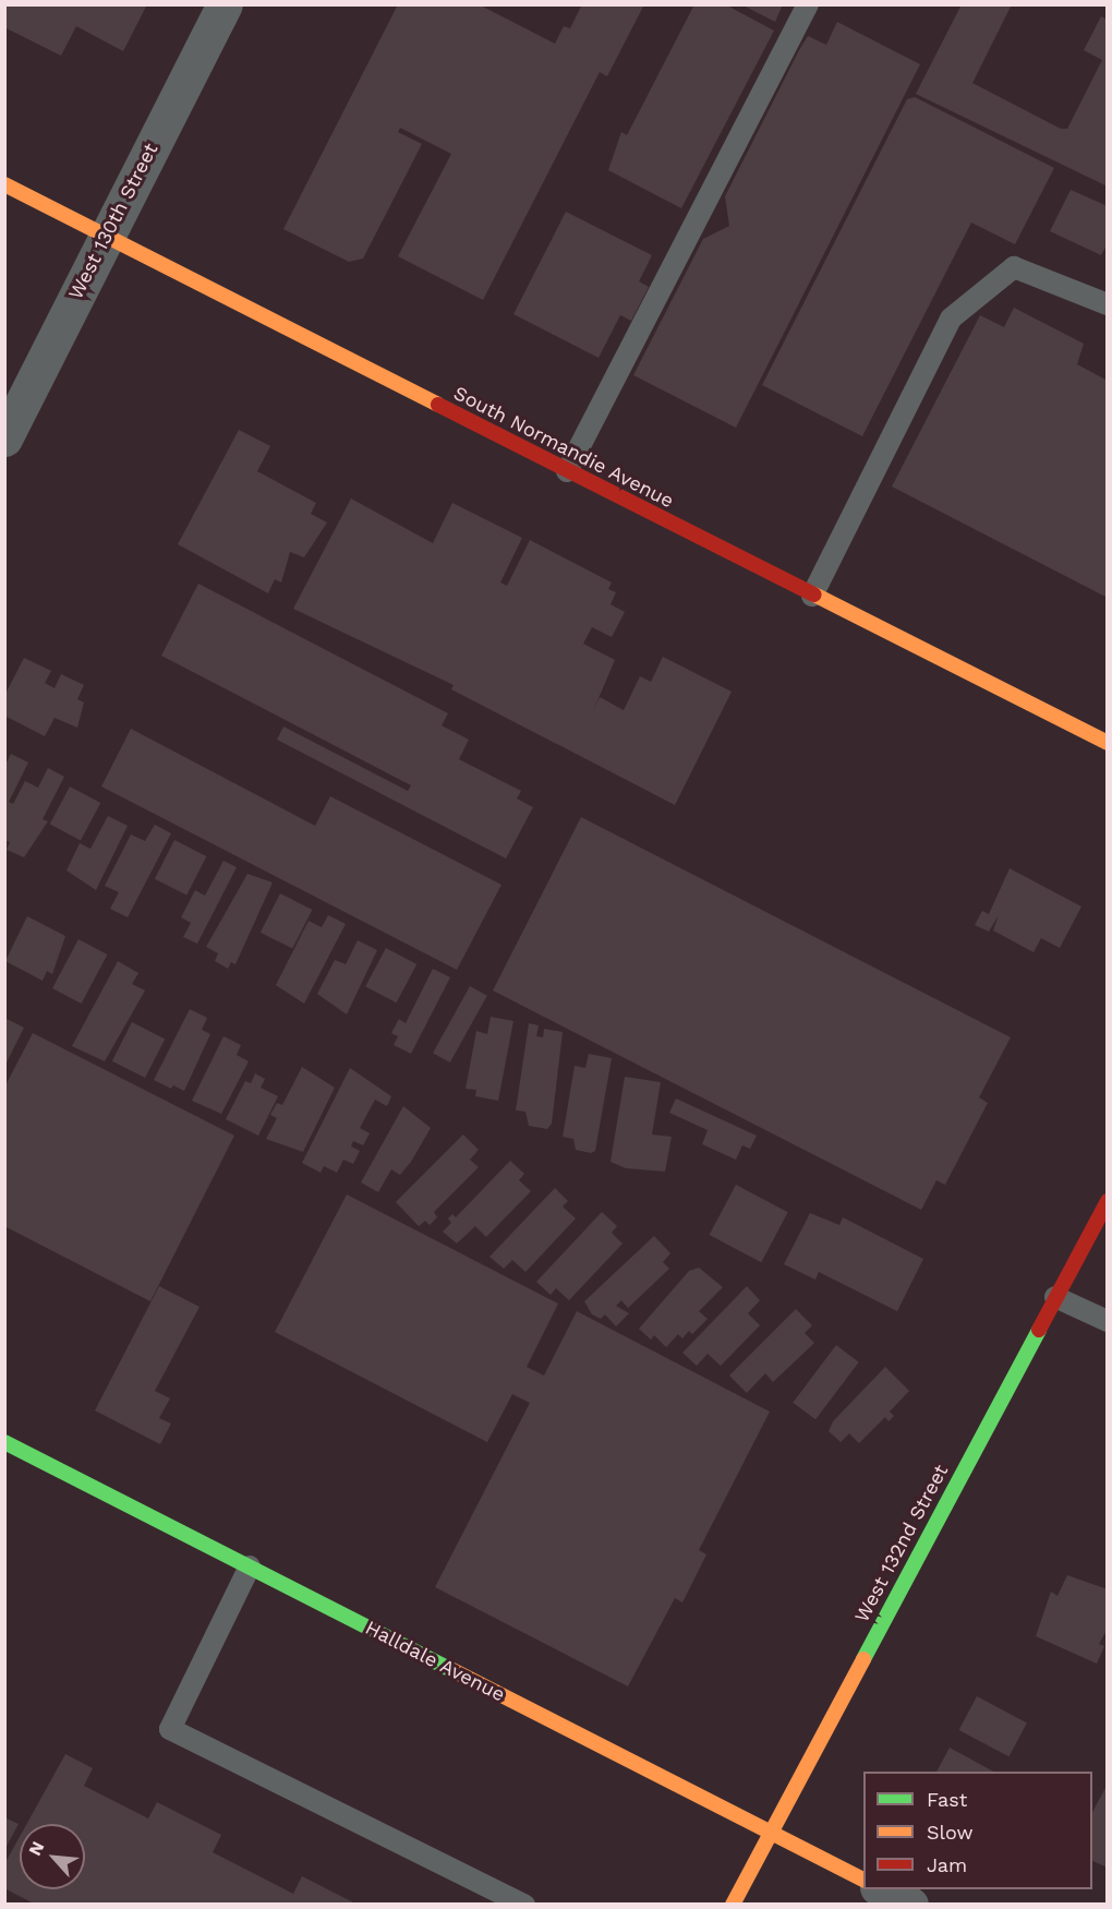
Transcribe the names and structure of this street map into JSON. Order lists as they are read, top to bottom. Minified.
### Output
{"streets":{"street":["West 130th Street","South Normandie Avenue","West 132nd Street","Halldale Avenue"]},"crossings":[["West 130th Street","South Normandie Avenue"],["West 132nd Street","Halldale Avenue"]],"legend":["Fast","Slow","Jam"],"north":"top left"}
